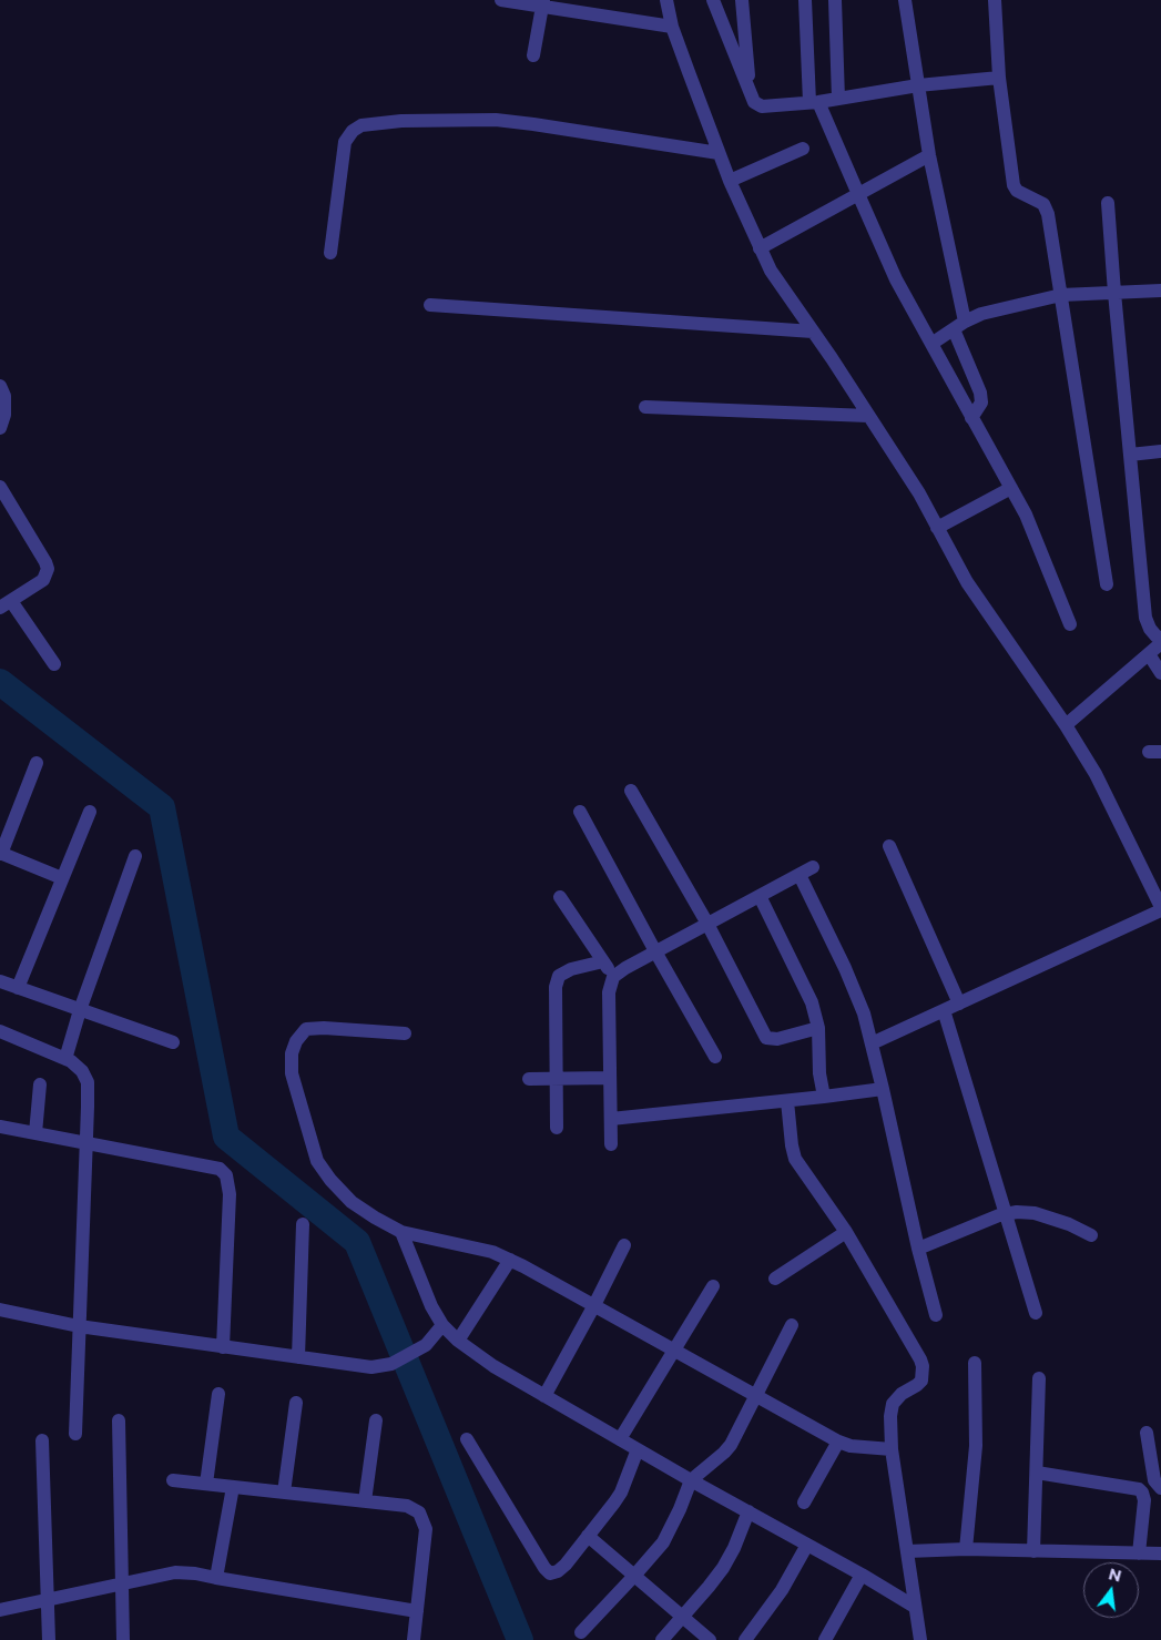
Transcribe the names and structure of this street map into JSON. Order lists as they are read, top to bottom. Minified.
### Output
{"north":"top"}
